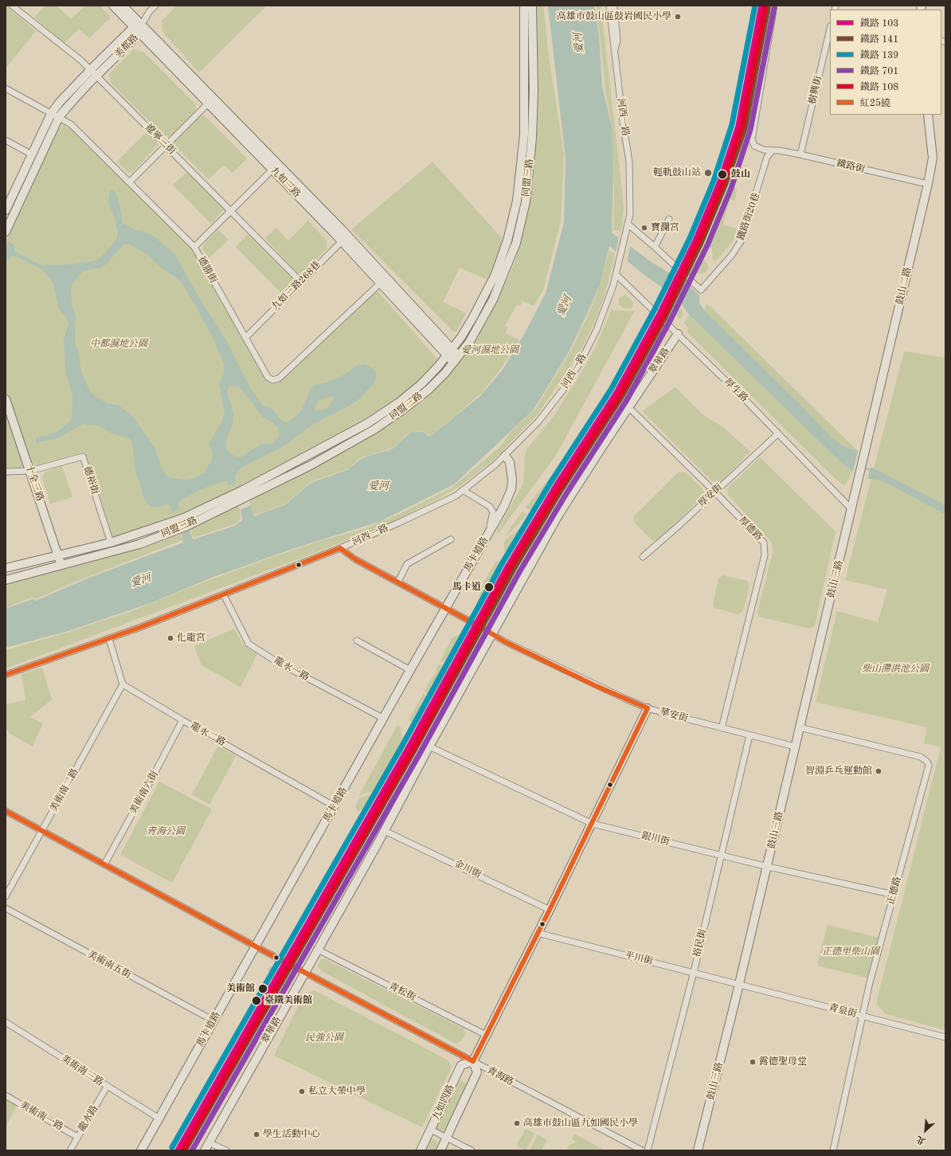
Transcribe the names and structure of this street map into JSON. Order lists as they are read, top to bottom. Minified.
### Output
{"streets":{"street":["美都路","樹興街","河西一路","遼寧三街","鐵路街","同盟三路","九如三路","鐵路街20巷","德勝街","九如三路268巷","鼓山二路","翠華路","厚生路","德裕街","十全三路","厚安街","厚德路","馬卡道路","鼓山三路","龍水一路","華安街","龍水二路","美術南二路","美術南六街","銀川街","金川街","正德路","裕民街","平川街","美術南五街","青松街","青泉街","美術南三路","青海路","九如四路","美術南一路","龍水路"]},"crossings":[["美都路","遼寧三街"],["美都路","九如三路"],["美都路","德勝街"],["樹興街","鐵路街"],["河西一路","厚生路"],["河西一路","馬卡道路"],["河西一路","龍水一路"],["河西一路","華安街"],["遼寧三街","九如三路268巷"],["鐵路街","鐵路街20巷"],["鐵路街","鼓山二路"],["同盟三路","九如三路"],["同盟三路","德裕街"],["同盟三路","十全三路"],["九如三路","德勝街"],["九如三路","九如三路268巷"],["德勝街","九如三路268巷"],["鼓山二路","厚生路"],["鼓山二路","鼓山三路"],["翠華路","厚生路"],["翠華路","厚德路"],["翠華路","華安街"],["翠華路","銀川街"],["翠華路","金川街"],["翠華路","青松街"],["翠華路","青海路"],["厚生路","厚安街"],["厚生路","鼓山三路"],["德裕街","十全三路"],["厚安街","厚德路"],["厚德路","華安街"],["馬卡道路","龍水一路"],["馬卡道路","華安街"],["馬卡道路","龍水二路"],["馬卡道路","美術南五街"],["馬卡道路","美術南三路"],["馬卡道路","青海路"],["鼓山三路","華安街"],["鼓山三路","銀川街"],["鼓山三路","正德路"],["鼓山三路","平川街"],["鼓山三路","青泉街"],["華安街","裕民街"],["龍水二路","美術南二路"],["龍水二路","美術南六街"],["美術南二路","青海路"],["美術南六街","青海路"],["銀川街","正德路"],["銀川街","裕民街"],["正德路","青泉街"],["裕民街","平川街"],["平川街","青泉街"],["美術南三路","龍水路"],["青海路","九如四路"],["美術南一路","龍水路"]],"water":["愛河"],"parks":["中都濕地公園","愛河濕地公園","柴山滯洪池公園","青海公園","正德里柴山園","民強公園"],"places":["高雄市鼓山區鼓岩國民小學","輕軌鼓山站","鼓山","寶瀾宮","馬卡道","化龍宮","智淵乒乓運動館","美術館","臺鐵美術館","露德聖母堂","私立大榮中學","高雄市鼓山區九如國民小學","學生活動中心"],"lines":["rail line 103","rail line 139","rail line 108","rail line 141","rail line 701","transit line 紅25繞"],"legend":["鐵路 103","鐵路 141","鐵路 139","鐵路 701","鐵路 108","紅25繞"],"north":"bottom left"}
